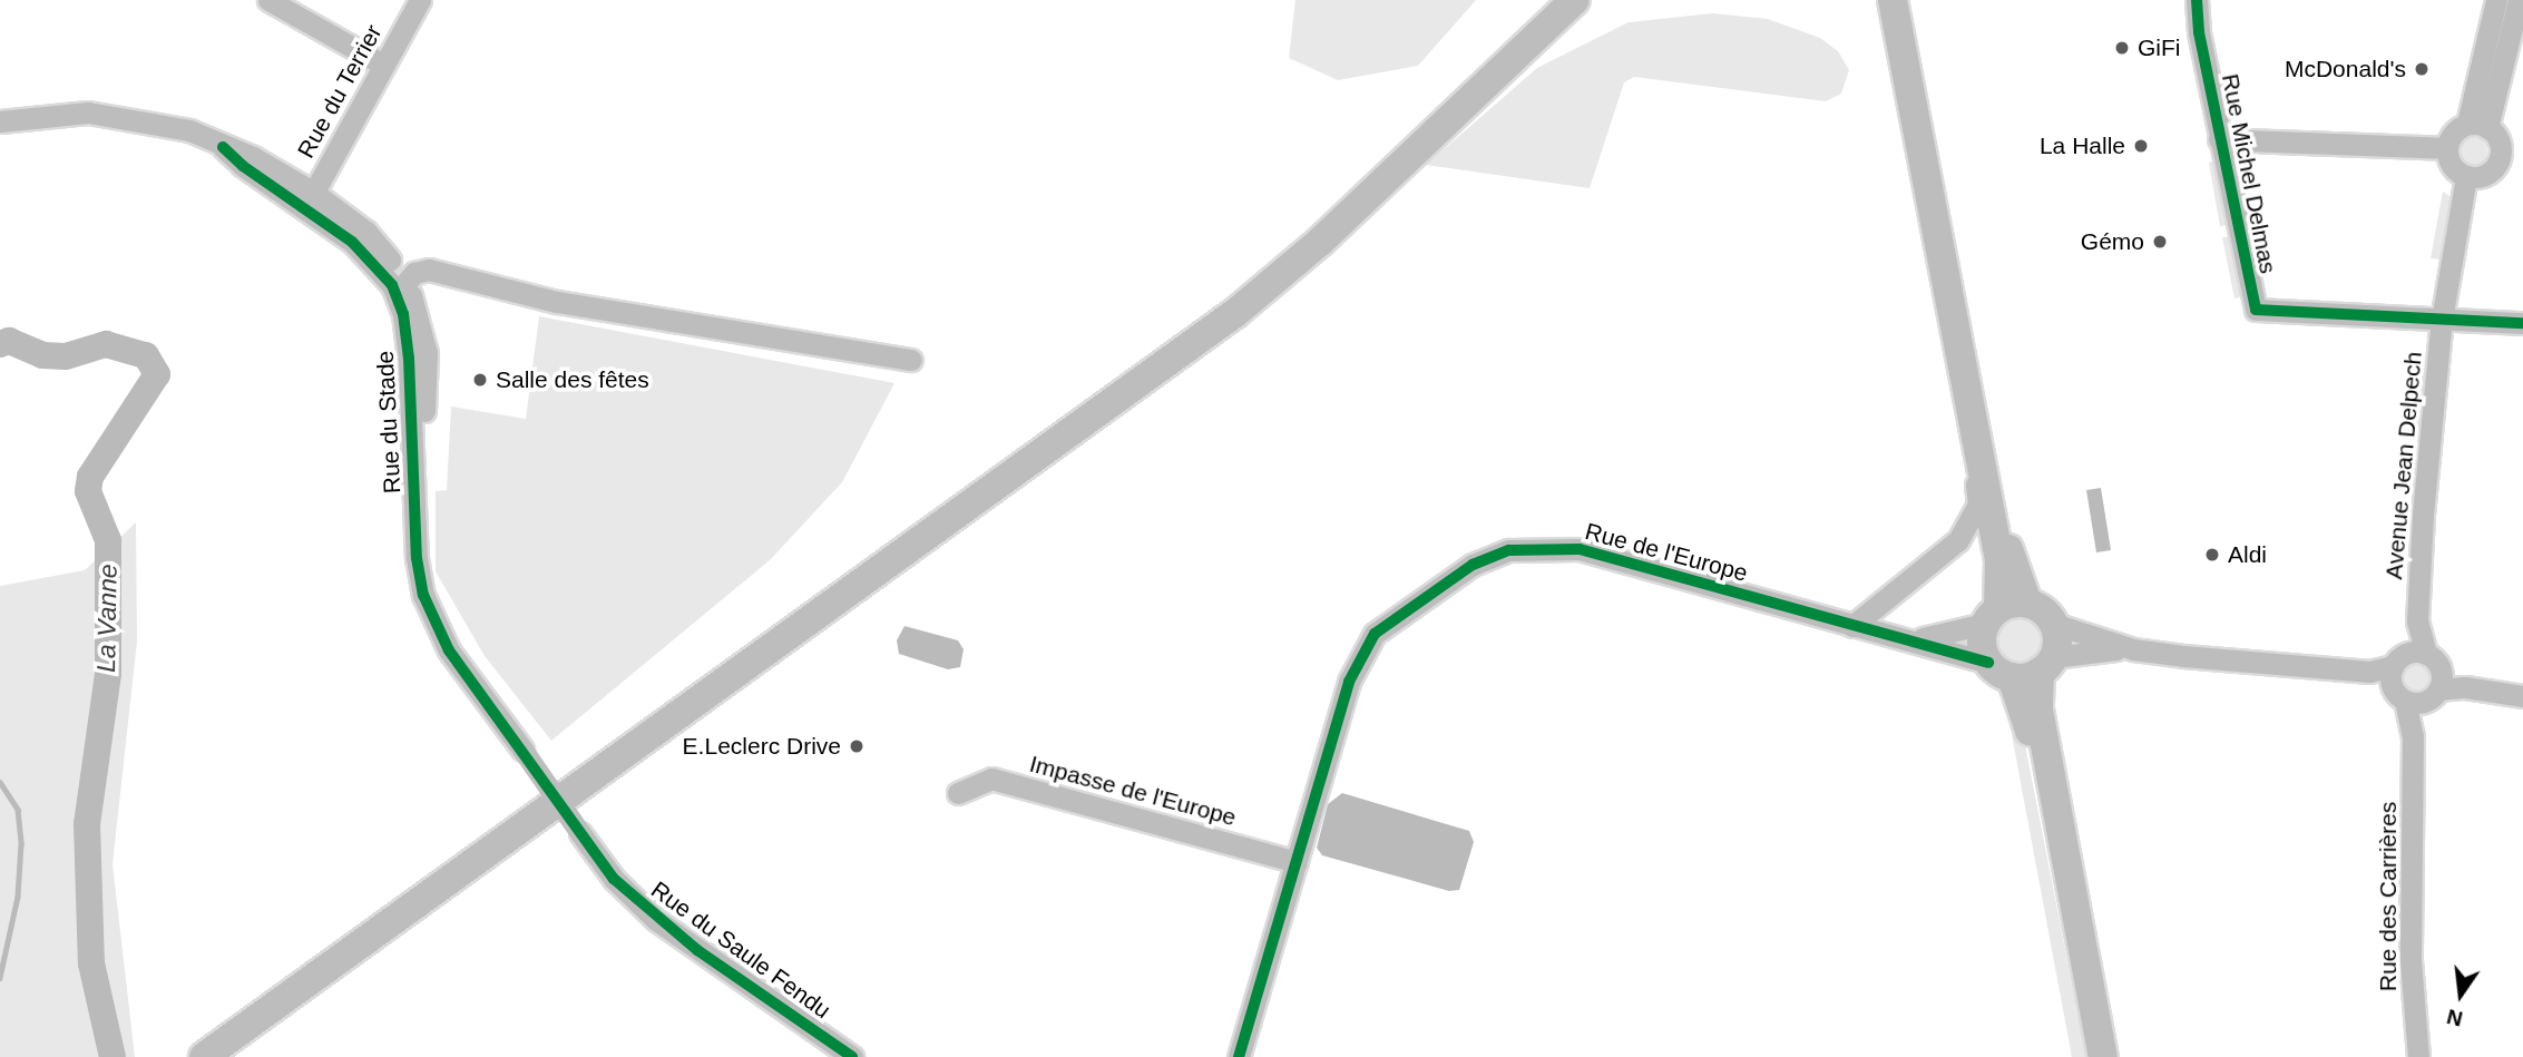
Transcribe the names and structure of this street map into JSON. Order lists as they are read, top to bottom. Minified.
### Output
{"streets":{"street":["Rue du Terrier","Rue Michel Delmas","Rue du Stade","Avenue Jean Delpech","Rue de l'Europe","Impasse de l'Europe","Rue des Carrières","Rue du Saule Fendu"]},"crossings":[["Rue du Terrier","Rue du Stade"],["Rue Michel Delmas","Avenue Jean Delpech"],["Rue du Stade","Rue du Saule Fendu"],["Rue de l'Europe","Impasse de l'Europe"]],"water":["La Vanne"],"places":["GiFi","McDonald's","La Halle","Gémo","Salle des fêtes","Aldi","E.Leclerc Drive"],"north":"bottom"}
